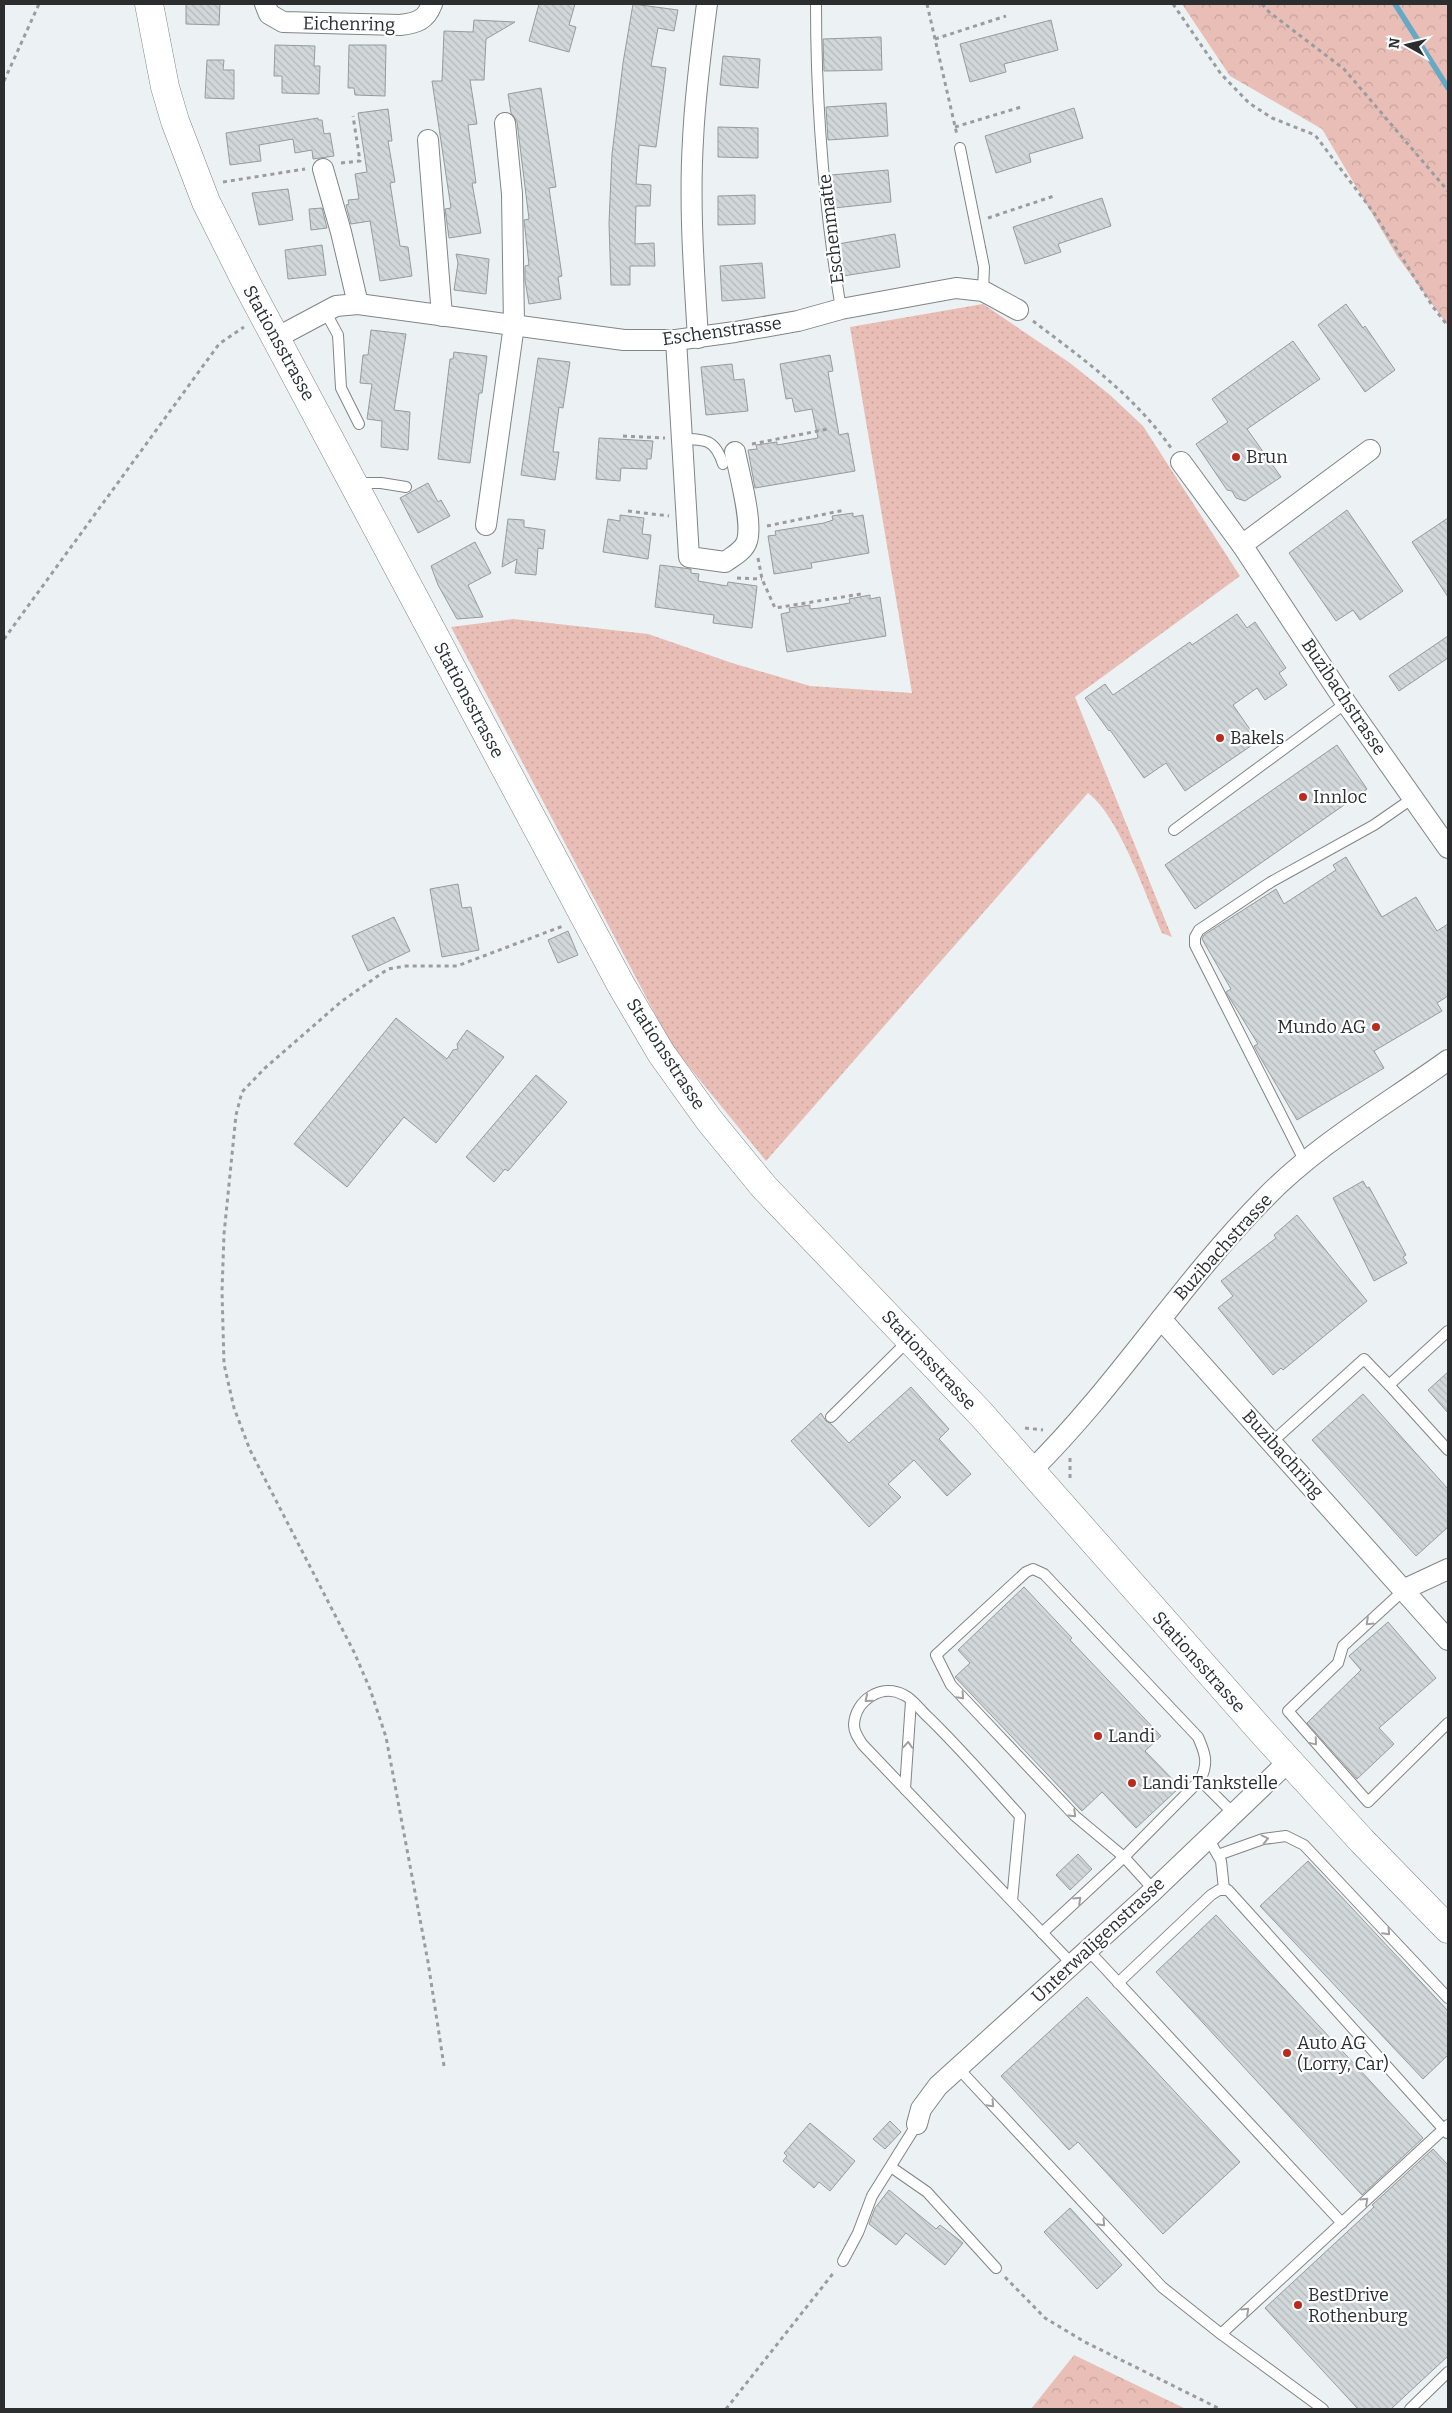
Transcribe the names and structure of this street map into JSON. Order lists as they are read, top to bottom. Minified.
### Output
{"streets":{"main road":["Stationsstrasse"],"street":["Eichenring","Eschenmatte","Eschenstrasse","Buzibachstrasse","Buzibachring","Unterwaligenstrasse"]},"crossings":[["Eschenmatte","Eschenstrasse"],["Eschenstrasse","Stationsstrasse"],["Stationsstrasse","Buzibachstrasse"],["Stationsstrasse","Unterwaligenstrasse"],["Buzibachstrasse","Buzibachring"]],"places":["Brun","Bakels","Innloc","Mundo AG","Landi","Landi Tankstelle","Auto AG (Lorry, Car)","BestDrive Rothenburg"],"north":"left"}
